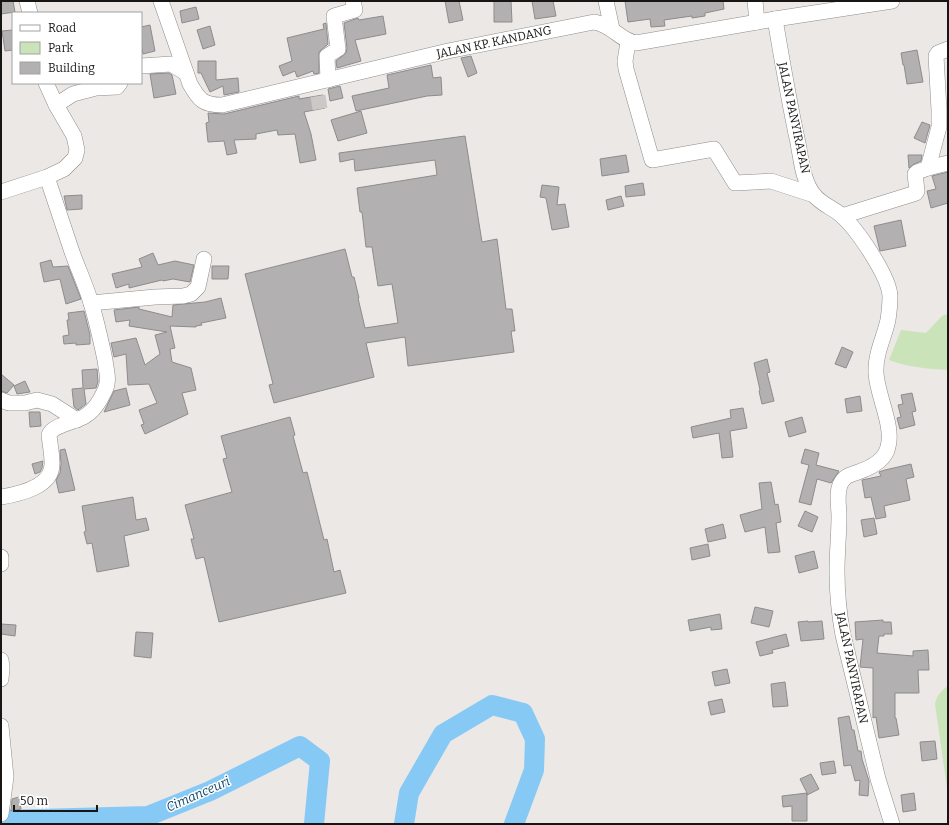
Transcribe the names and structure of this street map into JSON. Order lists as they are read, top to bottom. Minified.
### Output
{"streets":{"street":["JALAN KP. KANDANG","JALAN PANYIRAPAN"]},"water":["Cimanceuri"],"legend":["Road","Park","Building"],"scale_bar":"50 m"}
